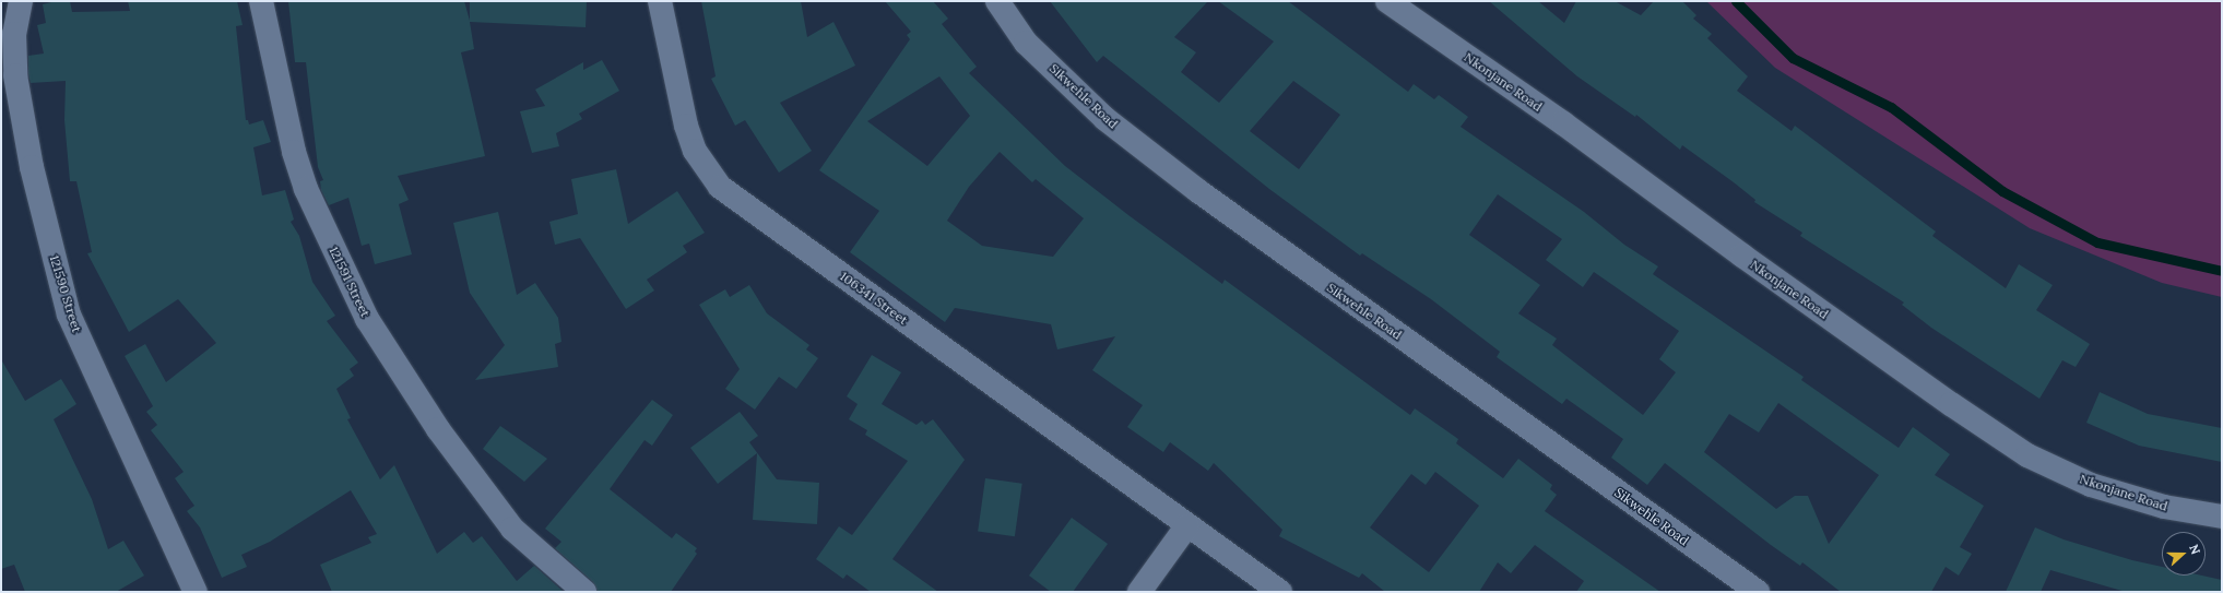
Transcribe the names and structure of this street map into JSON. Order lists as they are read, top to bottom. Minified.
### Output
{"streets":{"street":["Nkonjane Road","Sikwehle Road","121591 Street","121590 Street","106341 Street"]},"north":"right"}
